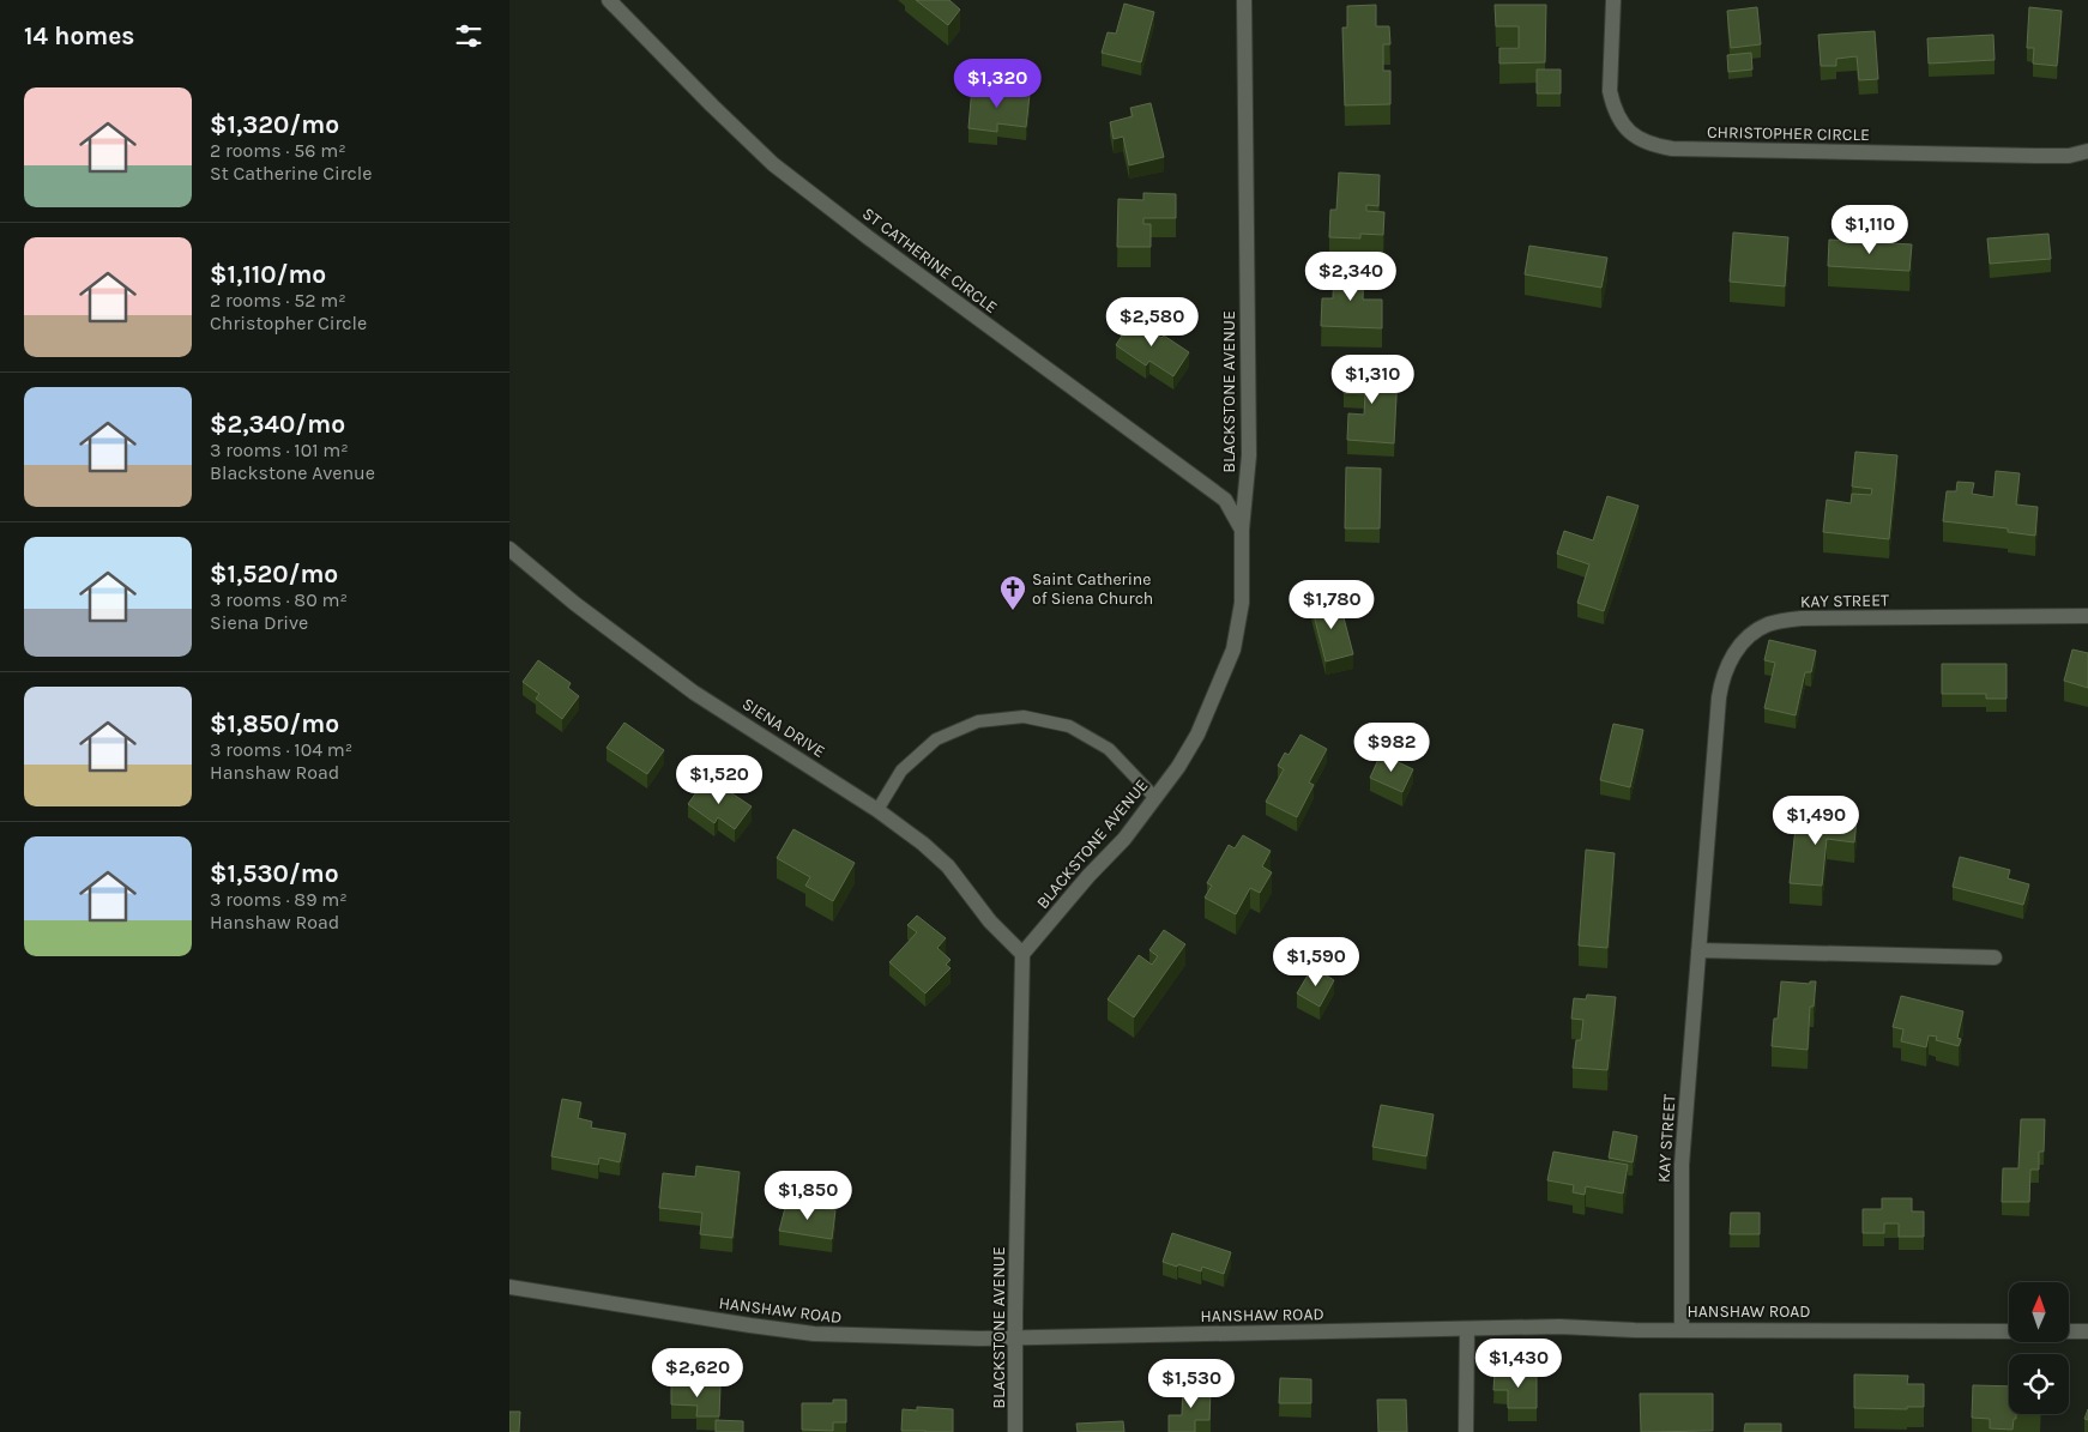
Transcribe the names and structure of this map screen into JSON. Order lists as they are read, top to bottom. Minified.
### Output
{"streets":{"street":["CHRISTOPHER CIRCLE","ST CATHERINE CIRCLE","BLACKSTONE AVENUE","KAY STREET","SIENA DRIVE","HANSHAW ROAD"]},"crossings":[["ST CATHERINE CIRCLE","BLACKSTONE AVENUE"],["BLACKSTONE AVENUE","SIENA DRIVE"],["BLACKSTONE AVENUE","HANSHAW ROAD"],["KAY STREET","HANSHAW ROAD"]],"places":{"church":["Saint Catherine of Siena Church"]},"north":"top","page":{"heading":"14 homes","price":["$1,320","$1,110","$2,340","$2,580","$1,310","$1,780","$982","$1,520","$1,490","$1,590","$1,850","$1,430","$2,620","$1,530"],"list":[{"name":"$1,320/mo","note":"2 rooms · 56 m² · St Catherine Circle"},{"name":"$1,110/mo","note":"2 rooms · 52 m² · Christopher Circle"},{"name":"$2,340/mo","note":"3 rooms · 101 m² · Blackstone Avenue"},{"name":"$1,520/mo","note":"3 rooms · 80 m² · Siena Drive"},{"name":"$1,850/mo","note":"3 rooms · 104 m² · Hanshaw Road"},{"name":"$1,530/mo","note":"3 rooms · 89 m² · Hanshaw Road"}]}}
